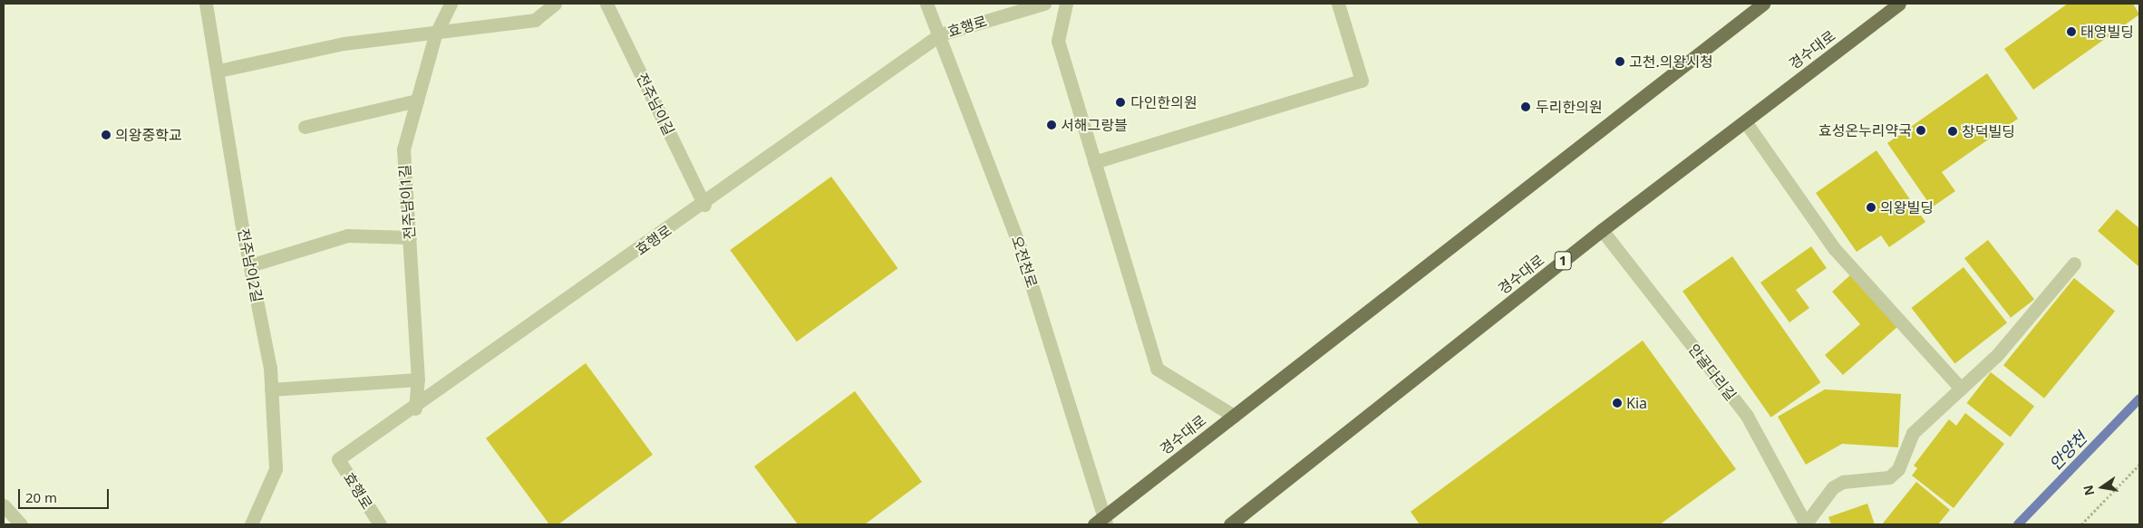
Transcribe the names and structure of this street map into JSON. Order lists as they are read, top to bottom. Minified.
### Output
{"streets":{"main road":["경수대로","1"],"street":["효행로","전주남이길","전주남이1길","오전천로","전주남이2길","안골다리길"]},"crossings":[["효행로","전주남이길"],["효행로","전주남이1길"],["효행로","오전천로"],["경수대로","오전천로"],["경수대로","안골다리길"]],"water":["안양천"],"places":["태영빌딩","고천.의왕시청","다인한의원","두리한의원","서해그랑블","효성온누리약국","창덕빌딩","의왕중학교","의왕빌딩","Kia"],"scale_bar":"20 m","north":"left"}
